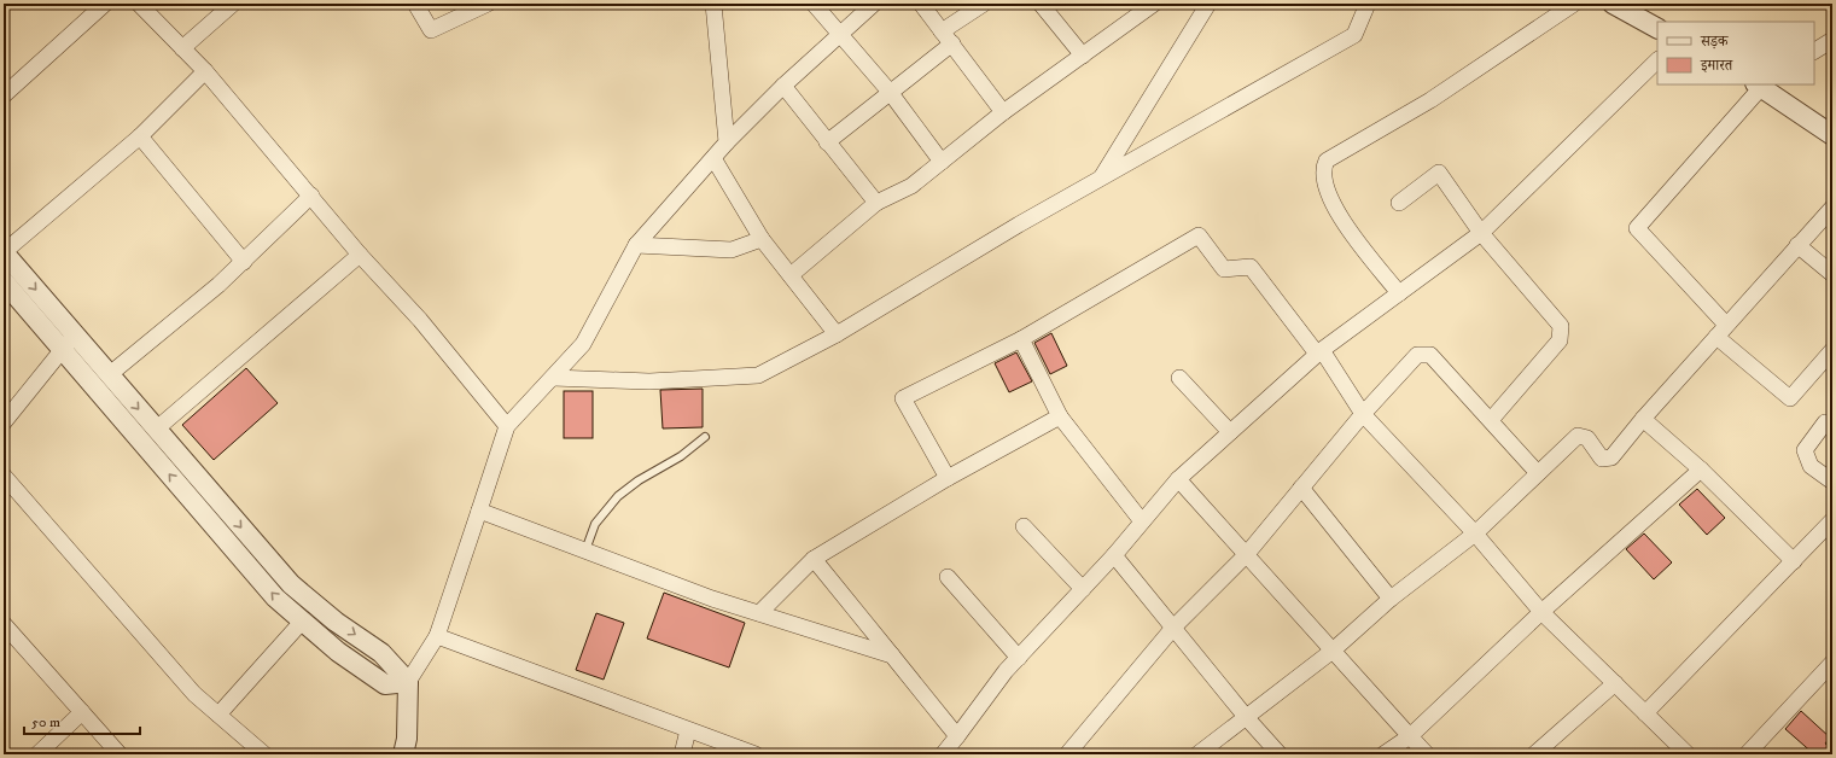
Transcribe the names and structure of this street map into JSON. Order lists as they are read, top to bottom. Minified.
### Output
{"legend":["सड़क","इमारत"],"scale_bar":"50 m"}
